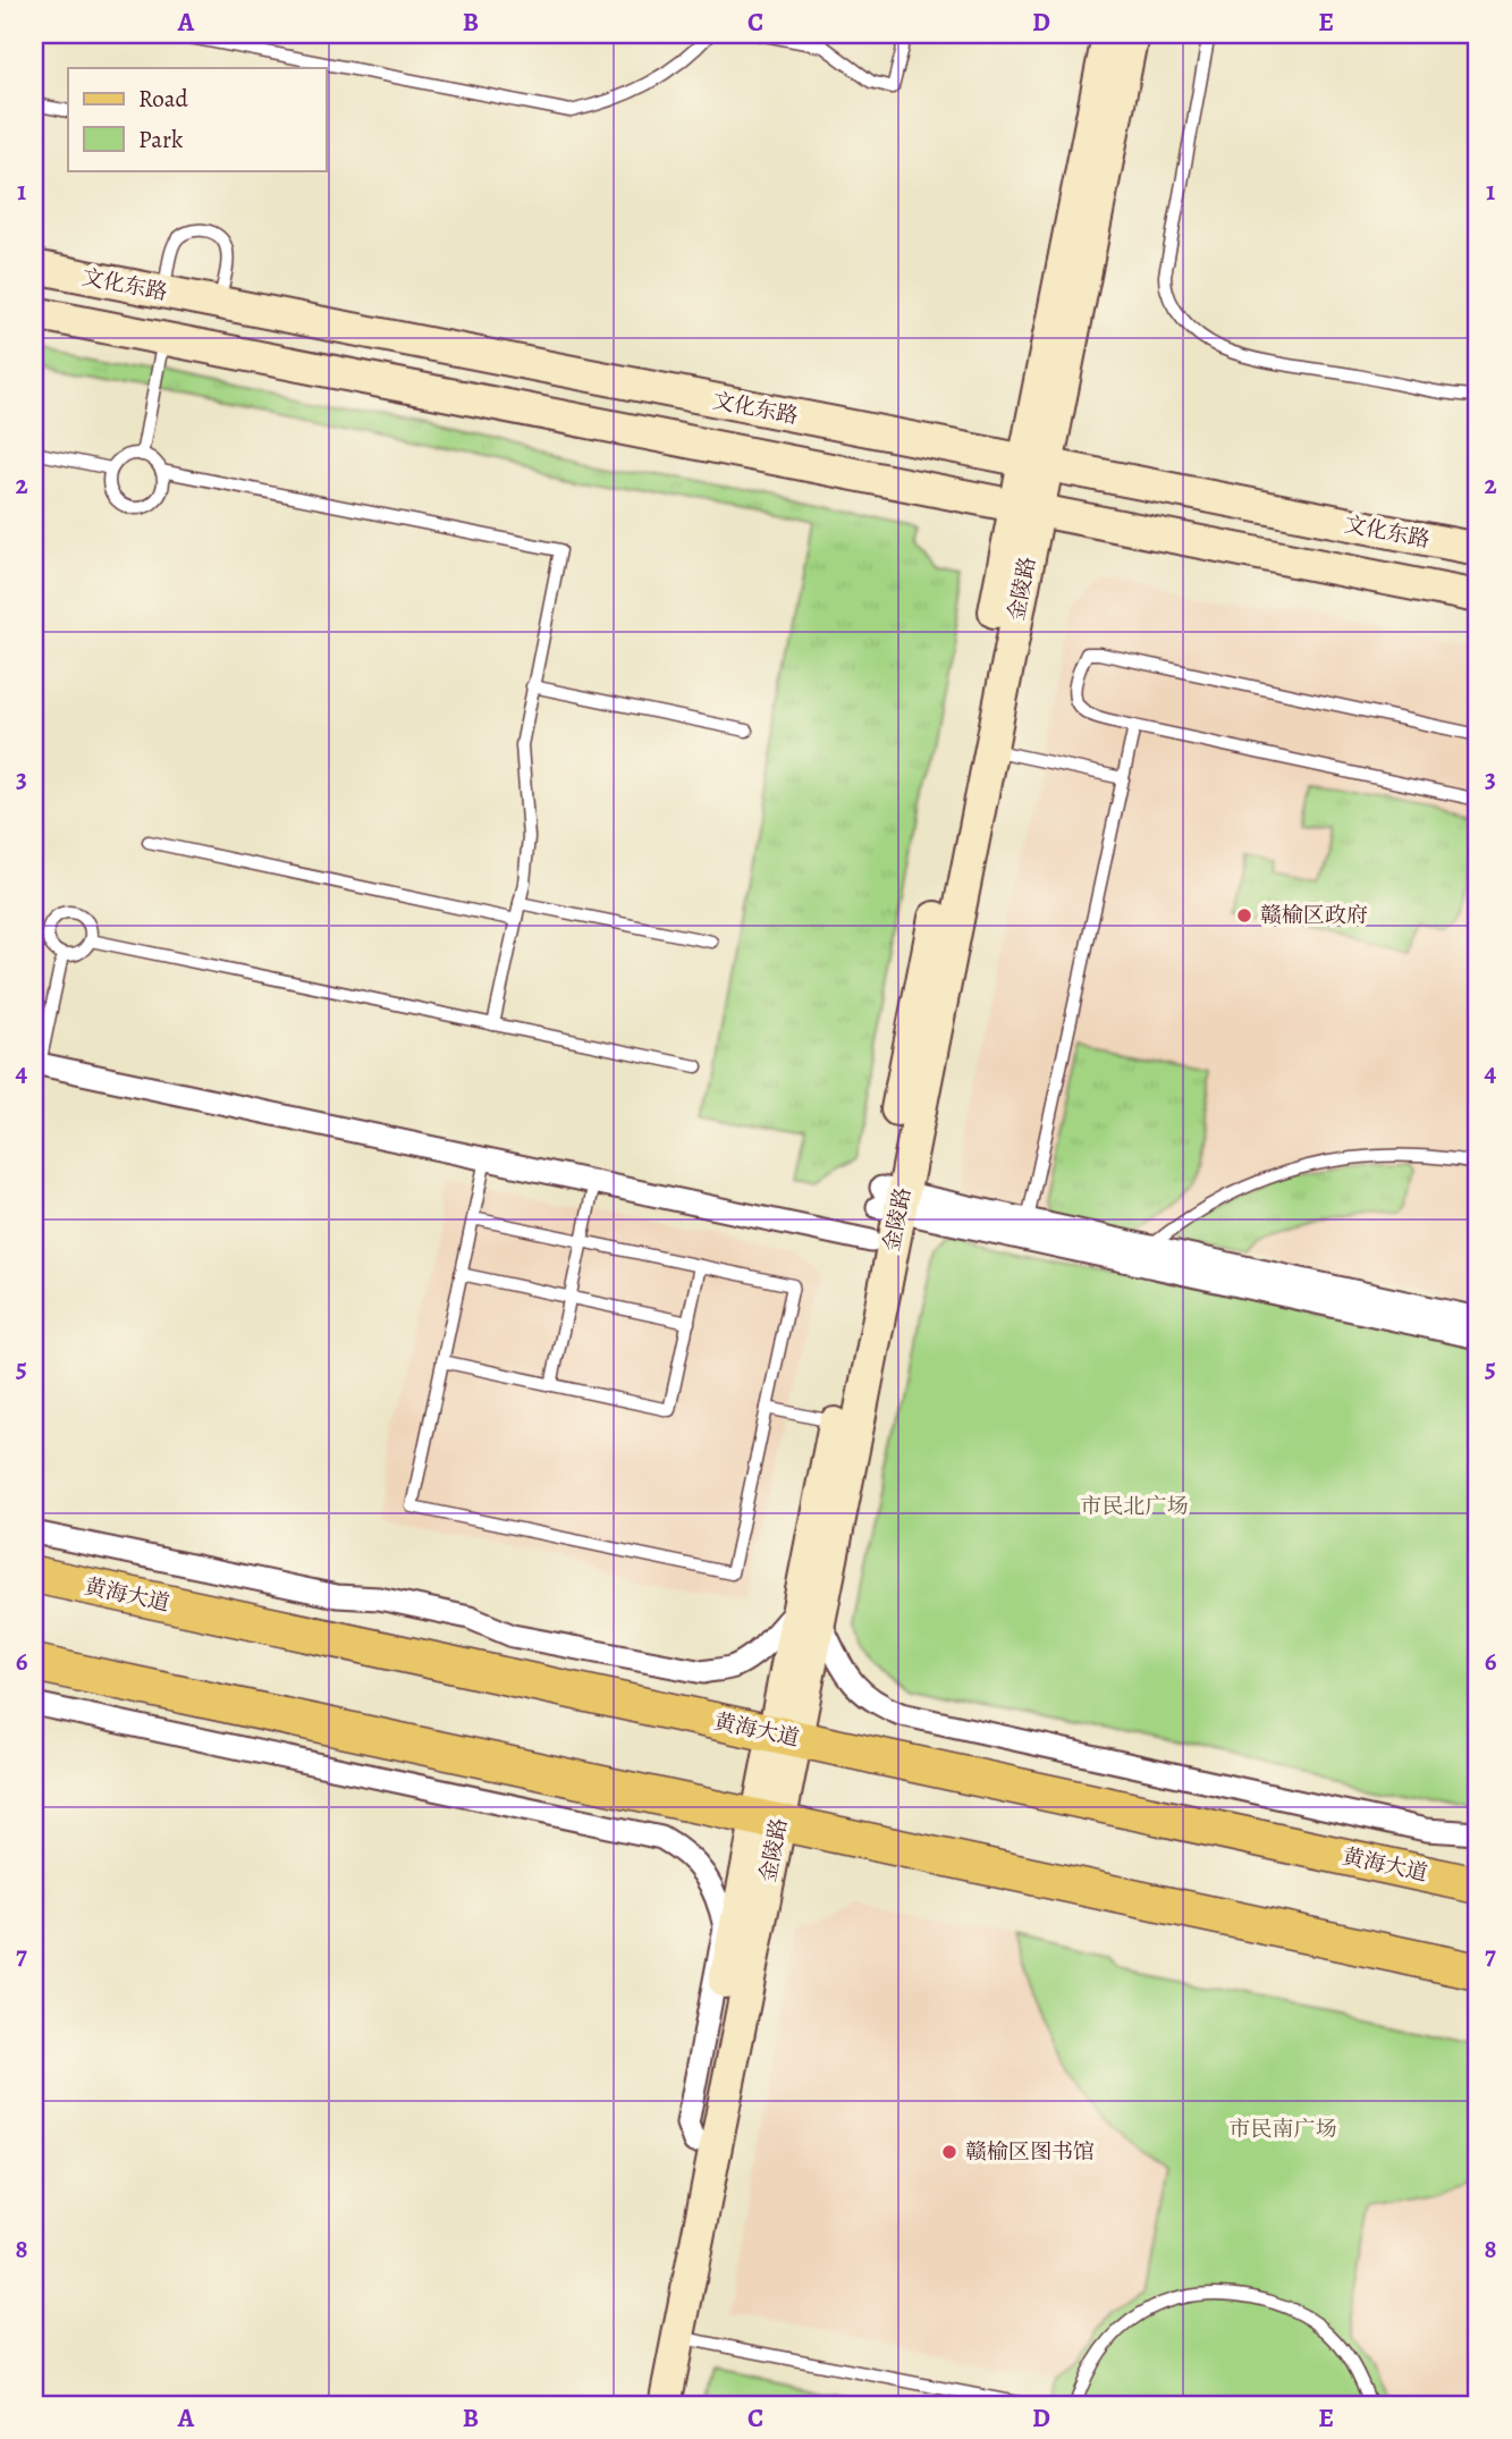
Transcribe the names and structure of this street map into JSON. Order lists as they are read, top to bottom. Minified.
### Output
{"streets":{"main road":["黄海大道"],"street":["文化东路","金陵路"]},"crossings":[["文化东路","金陵路"],["金陵路","黄海大道"]],"parks":["市民北广场","市民南广场"],"places":["赣榆区政府","赣榆区图书馆"],"legend":["Road","Park"],"grid":{"columns":["A","B","C","D","E"],"rows":["1","2","3","4","5","6","7","8"]}}
